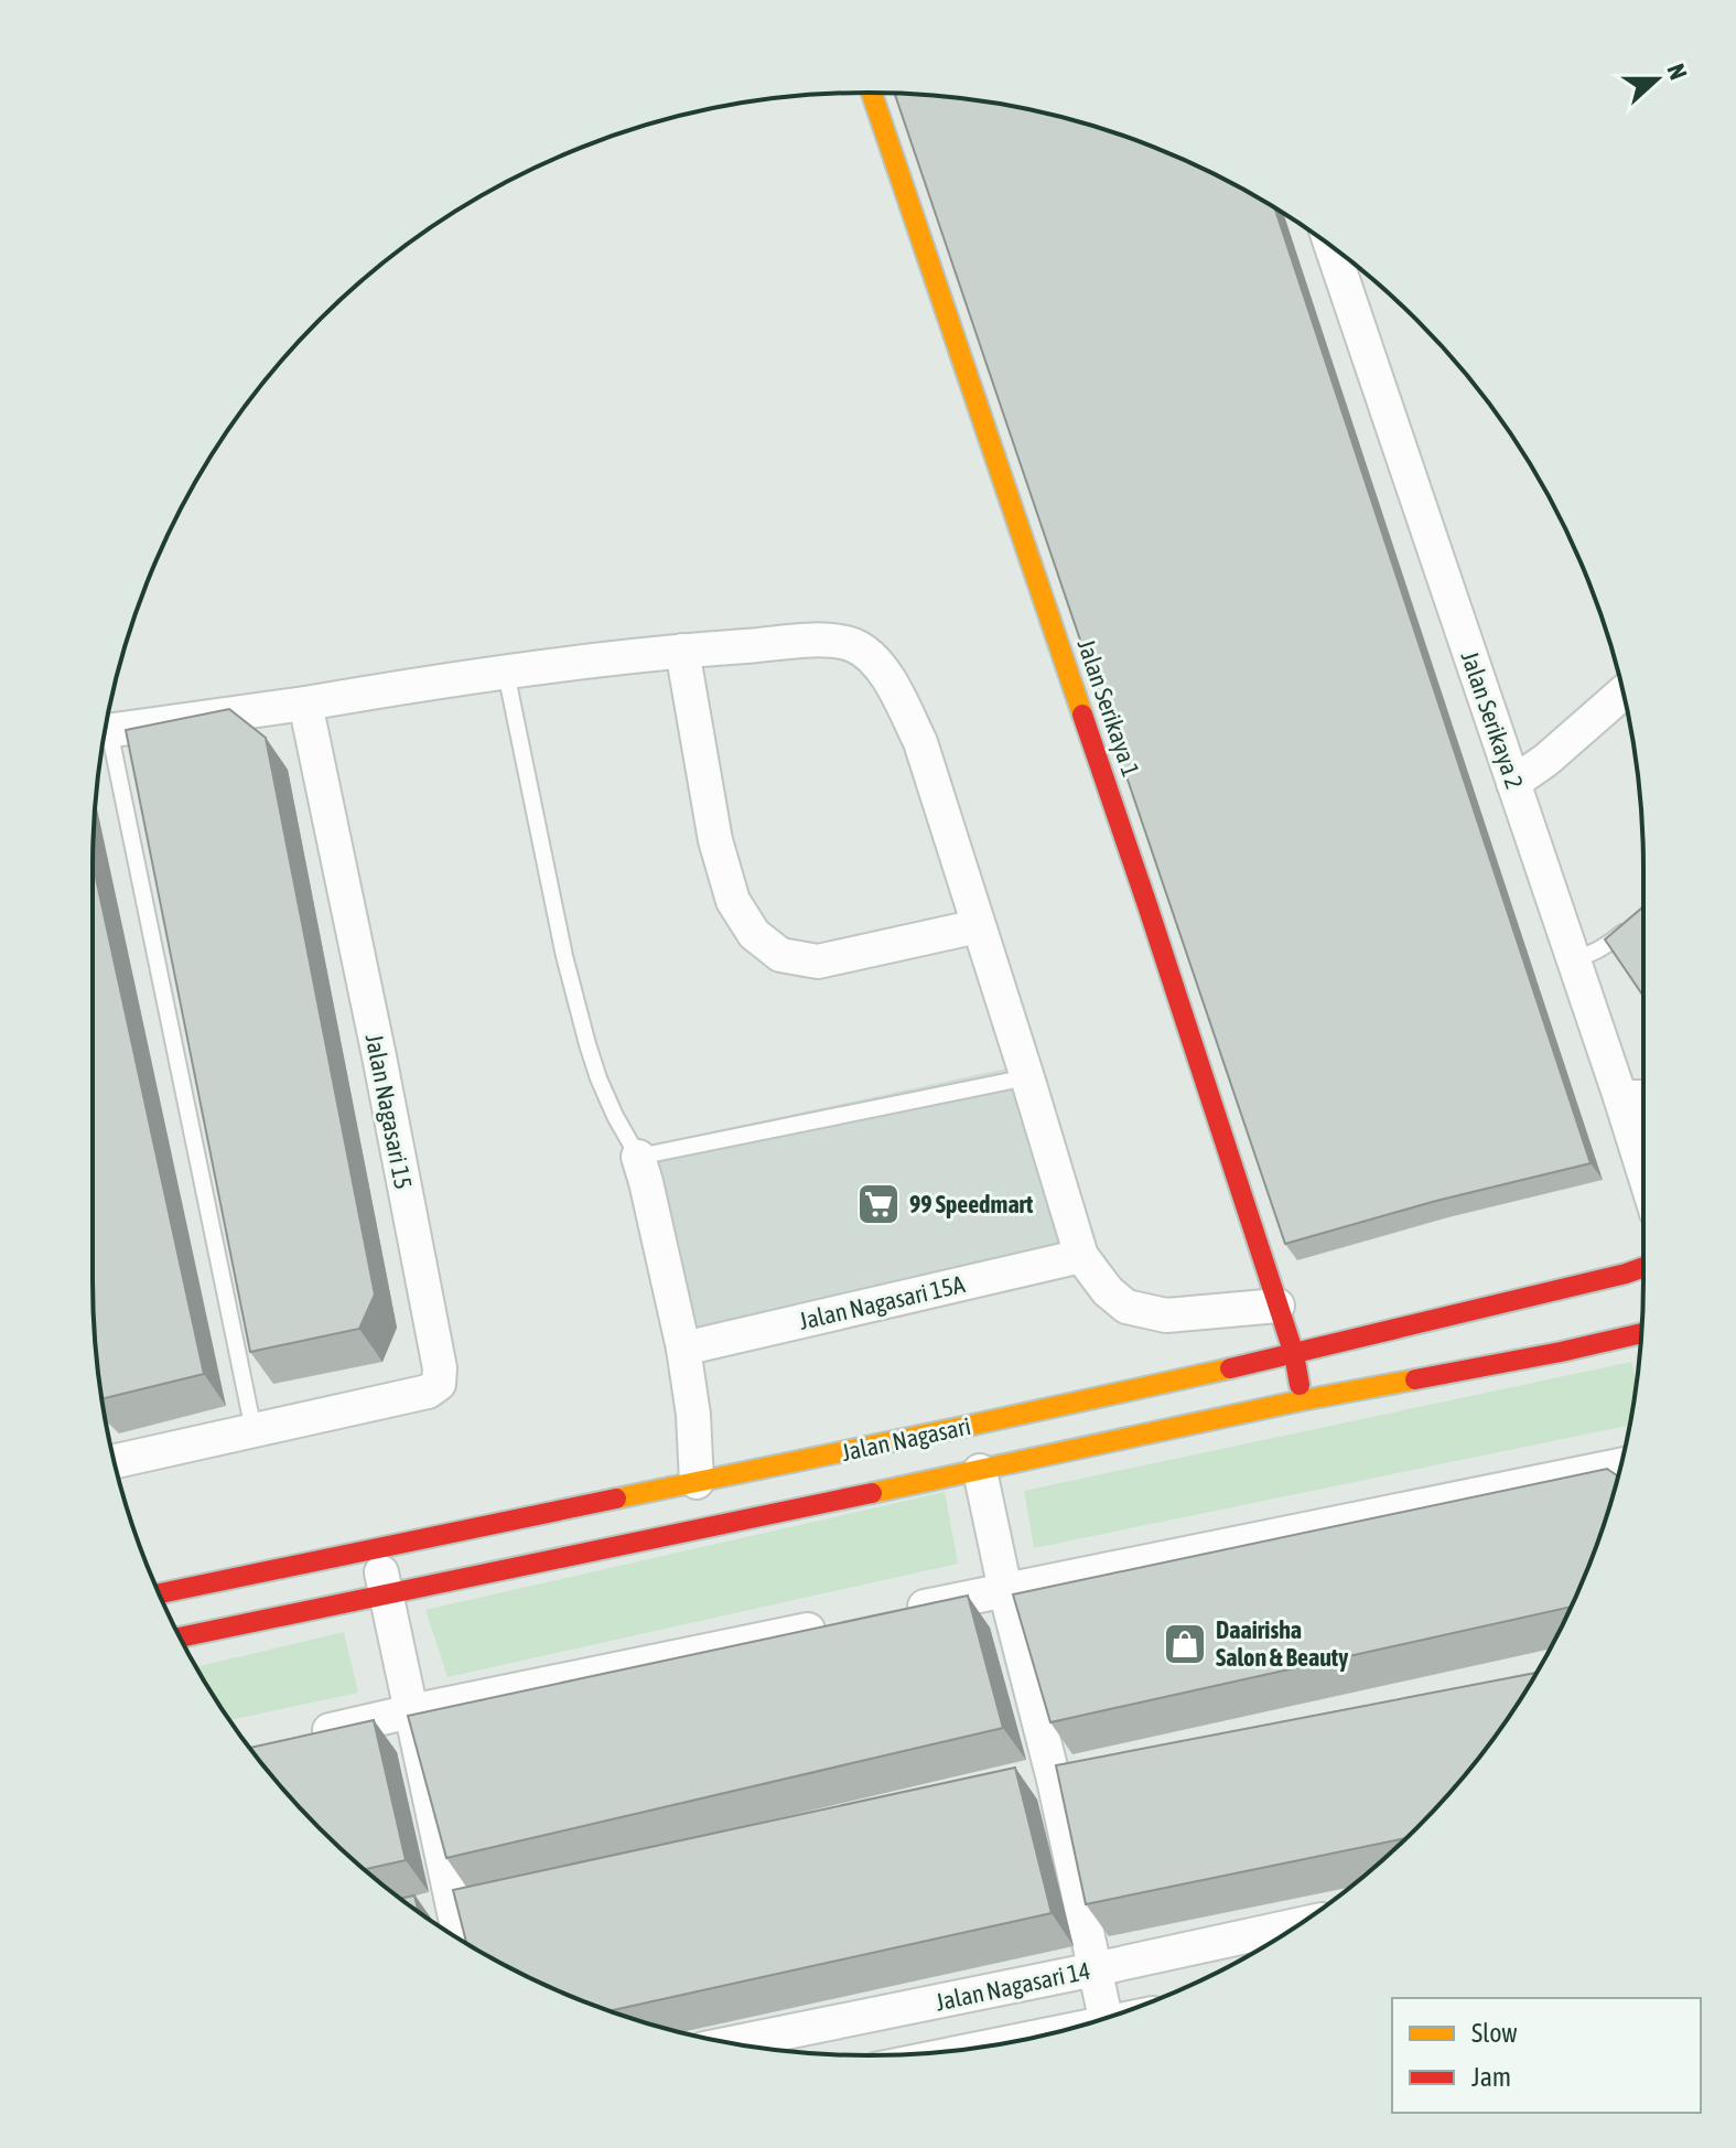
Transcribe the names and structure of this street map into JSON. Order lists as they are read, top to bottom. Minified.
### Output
{"streets":{"street":["Jalan Serikaya 1","Jalan Serikaya 2","Jalan Nagasari 15","Jalan Nagasari 15A","Jalan Nagasari","Jalan Nagasari 14"]},"crossings":[["Jalan Serikaya 1","Jalan Nagasari"]],"places":{"supermarket":["99 Speedmart"],"shop":["Daairisha Salon & Beauty"]},"legend":["Slow","Jam"],"north":"right"}
